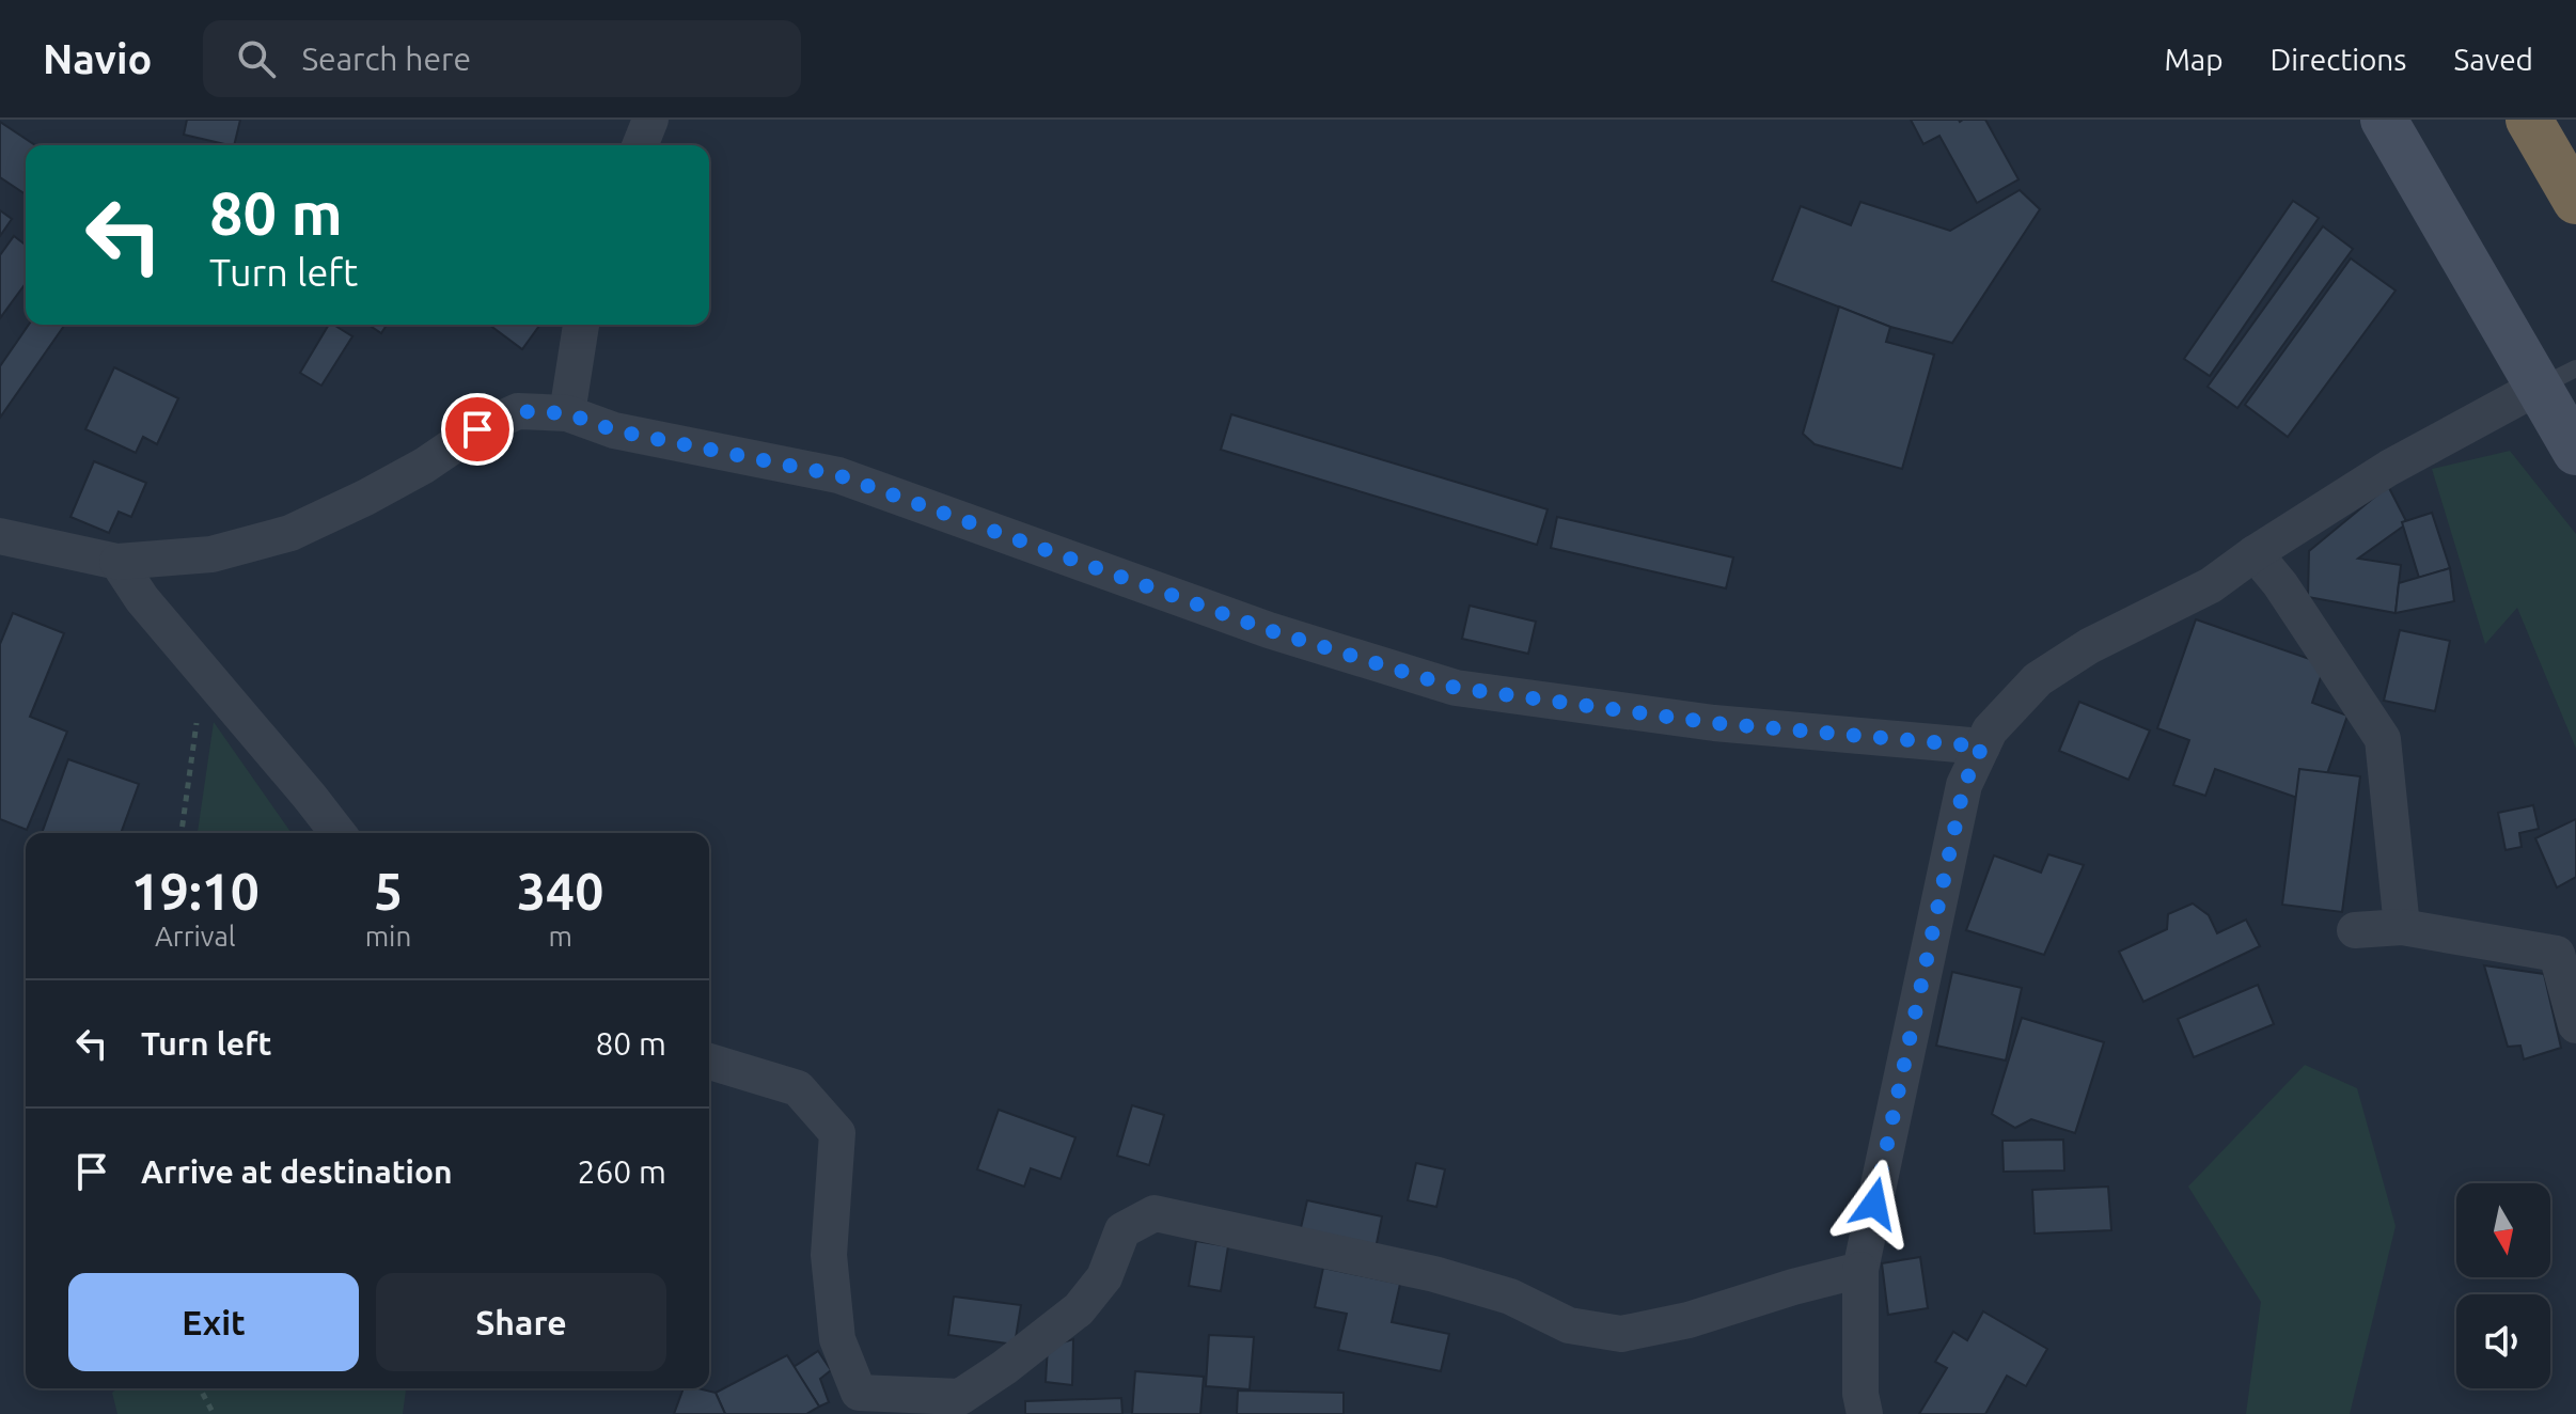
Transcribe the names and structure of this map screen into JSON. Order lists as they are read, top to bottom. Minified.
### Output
{"north":"bottom","page":{"header":"Navio","search":"Search here","nav":["Map","Directions","Saved"],"turn":["80 m","Turn left"],"eta":["19:10","Arrival","5","min","340","m"],"list":[{"name":"Turn left","value":"80 m"},{"name":"Arrive at destination","value":"260 m"}],"buttons":["Exit","Share"]}}
